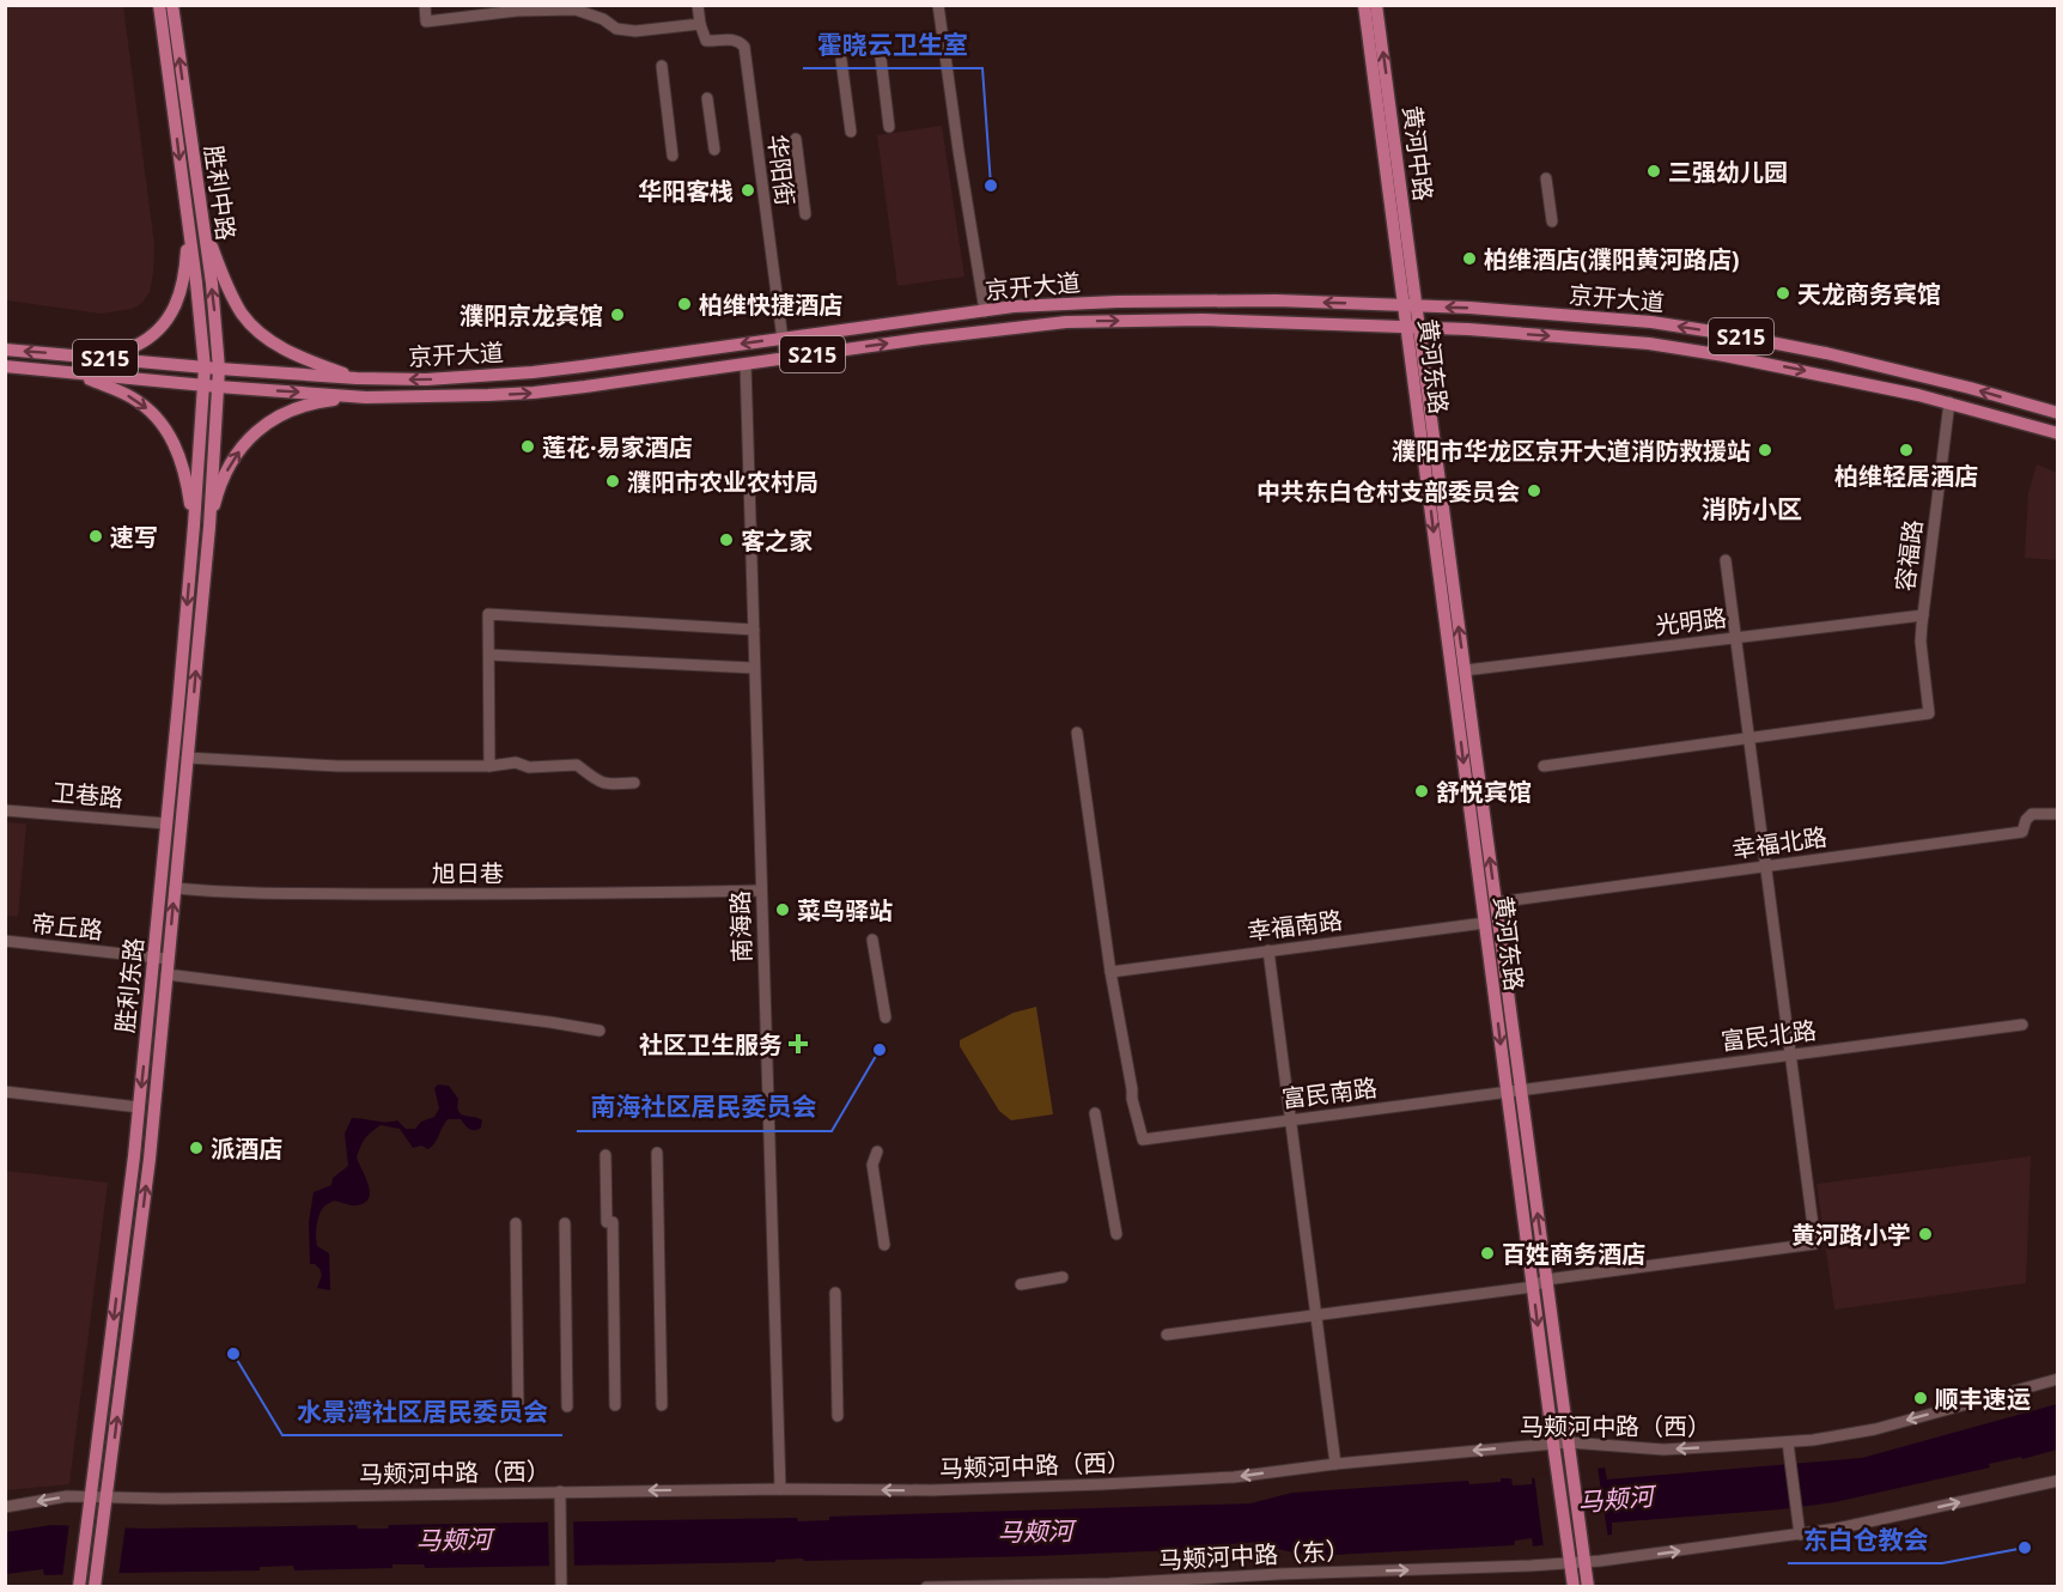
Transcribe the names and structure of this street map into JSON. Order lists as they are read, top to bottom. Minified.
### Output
{"streets":{"main road":["黄河中路","胜利中路","京开大道","S215","黄河东路","胜利东路"],"street":["华阳街","容福路","光明路","卫巷路","幸福北路","旭日巷","幸福南路","帝丘路","南海路","富民北路","富民南路","马颊河中路（西）","马颊河中路（东）"]},"crossings":[["黄河中路","京开大道"],["黄河中路","黄河东路"],["华阳街","京开大道"],["胜利中路","京开大道"],["胜利中路","胜利东路"],["京开大道","黄河东路"],["京开大道","容福路"],["京开大道","南海路"],["京开大道","胜利东路"],["黄河东路","光明路"],["黄河东路","幸福北路"],["黄河东路","幸福南路"],["黄河东路","富民北路"],["黄河东路","富民南路"],["黄河东路","马颊河中路（西）"],["黄河东路","马颊河中路（东）"],["容福路","光明路"],["卫巷路","胜利东路"],["旭日巷","南海路"],["旭日巷","胜利东路"],["幸福南路","富民南路"],["帝丘路","胜利东路"],["南海路","马颊河中路（西）"],["胜利东路","马颊河中路（西）"],["富民北路","富民南路"]],"one_way":["马颊河中路（西）","马颊河中路（东）"],"districts":["消防小区"],"water":["马颊河"],"places":{"other":["三强幼儿园","霍晓云卫生室","华阳客栈","柏维酒店(濮阳黄河路店)","天龙商务宾馆","柏维快捷酒店","濮阳京龙宾馆","莲花·易家酒店","濮阳市华龙区京开大道消防救援站","柏维轻居酒店","濮阳市农业农村局","中共东白仓村支部委员会","速写","客之家","舒悦宾馆","菜鸟驿站","南海社区居民委员会","派酒店","黄河路小学","百姓商务酒店","水景湾社区居民委员会","顺丰速运","东白仓教会"],"health":["社区卫生服务"]}}
